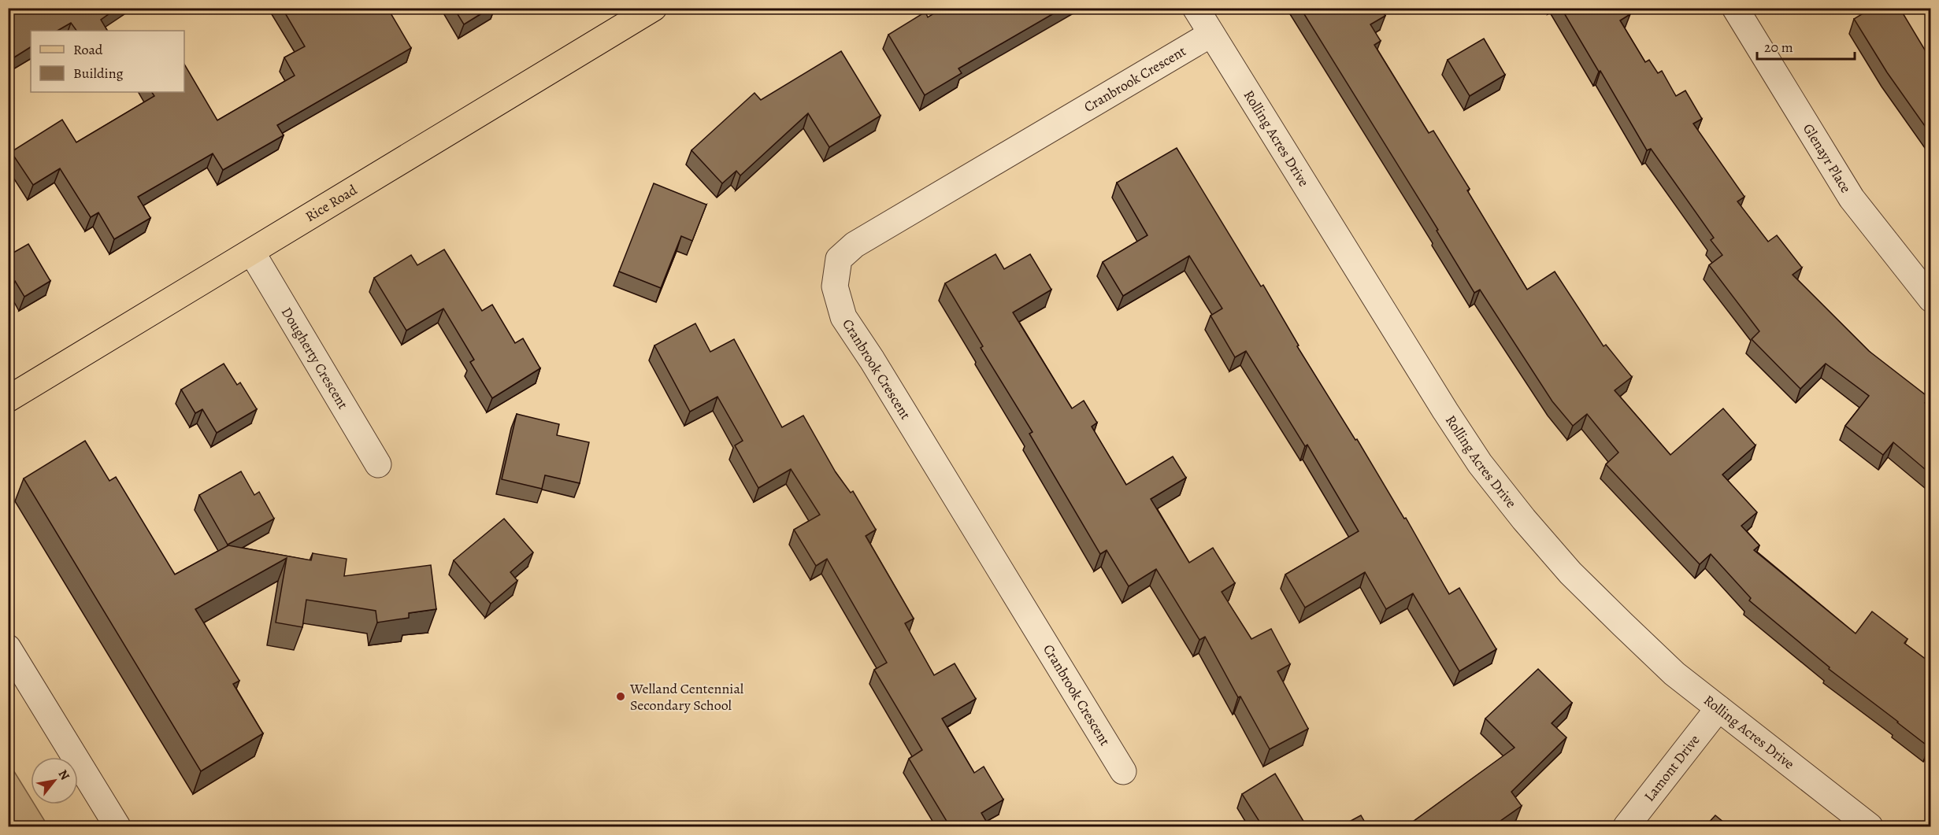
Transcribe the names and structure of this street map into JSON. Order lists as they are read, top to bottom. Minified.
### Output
{"streets":{"main road":["Rice Road"],"street":["Cranbrook Crescent","Rolling Acres Drive","Glenayr Place","Dougherty Crescent","Lamont Drive"]},"crossings":[["Cranbrook Crescent","Rolling Acres Drive"],["Rolling Acres Drive","Lamont Drive"],["Rice Road","Dougherty Crescent"]],"places":["Welland Centennial Secondary School"],"legend":["Road","Building"],"scale_bar":"20 m","north":"top right"}
